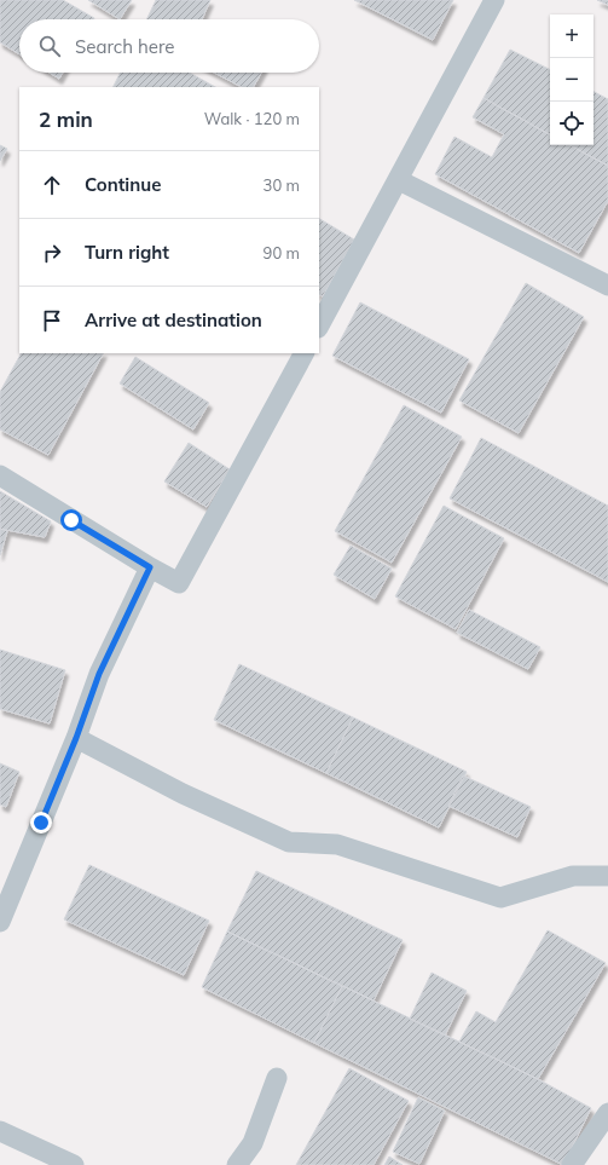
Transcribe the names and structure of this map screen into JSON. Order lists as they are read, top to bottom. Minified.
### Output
{"page":{"map_buttons":["+","−"],"search":"Search here","heading":["2 min","Walk · 120 m"],"list":[["Continue","30 m"],["Turn right","90 m"],"Arrive at destination"]}}
